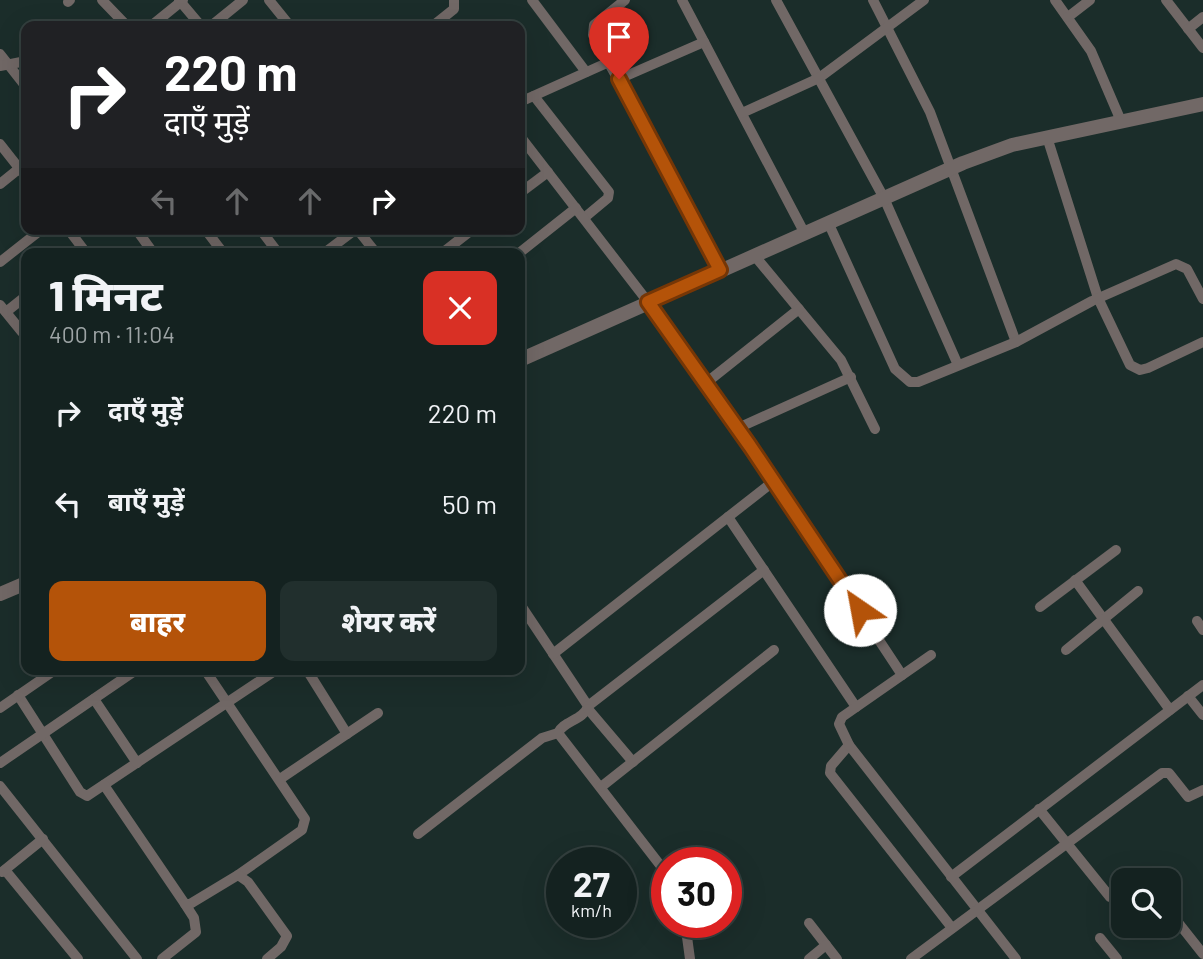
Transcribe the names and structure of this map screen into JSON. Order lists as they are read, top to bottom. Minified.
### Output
{"page":{"turn":["220 m","दाएँ मुड़ें"],"heading":["1 मिनट","400 m · 11:04"],"list":[{"name":"दाएँ मुड़ें","value":"220 m"},{"name":"बाएँ मुड़ें","value":"50 m"}],"buttons":["बाहर","शेयर करें"],"speed":"27 km/h","limit":"30"}}
